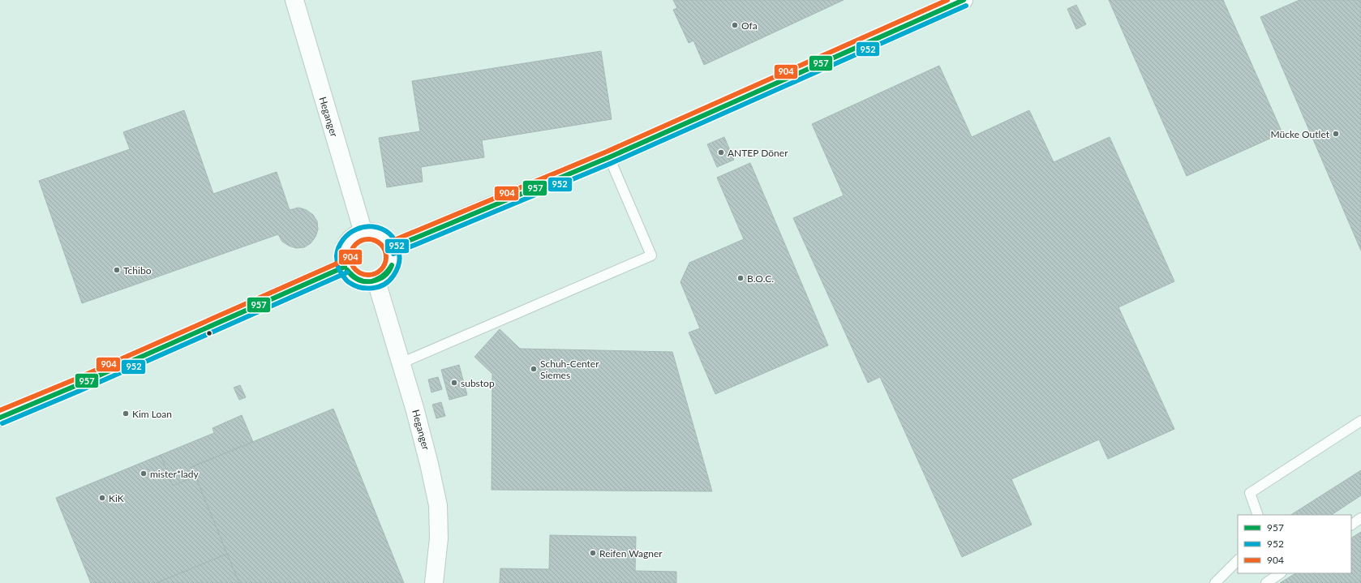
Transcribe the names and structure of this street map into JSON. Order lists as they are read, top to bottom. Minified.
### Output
{"streets":{"street":["Heganger"]},"places":["Ofa","Mücke Outlet","ANTEP Döner","Tchibo","B.O.C.","Schuh-Center Siemes","substop","Kim Loan","mister*lady","KiK","Reifen Wagner"],"lines":["transit line 957","transit line 904","transit line 952"],"legend":["957","952","904"]}
